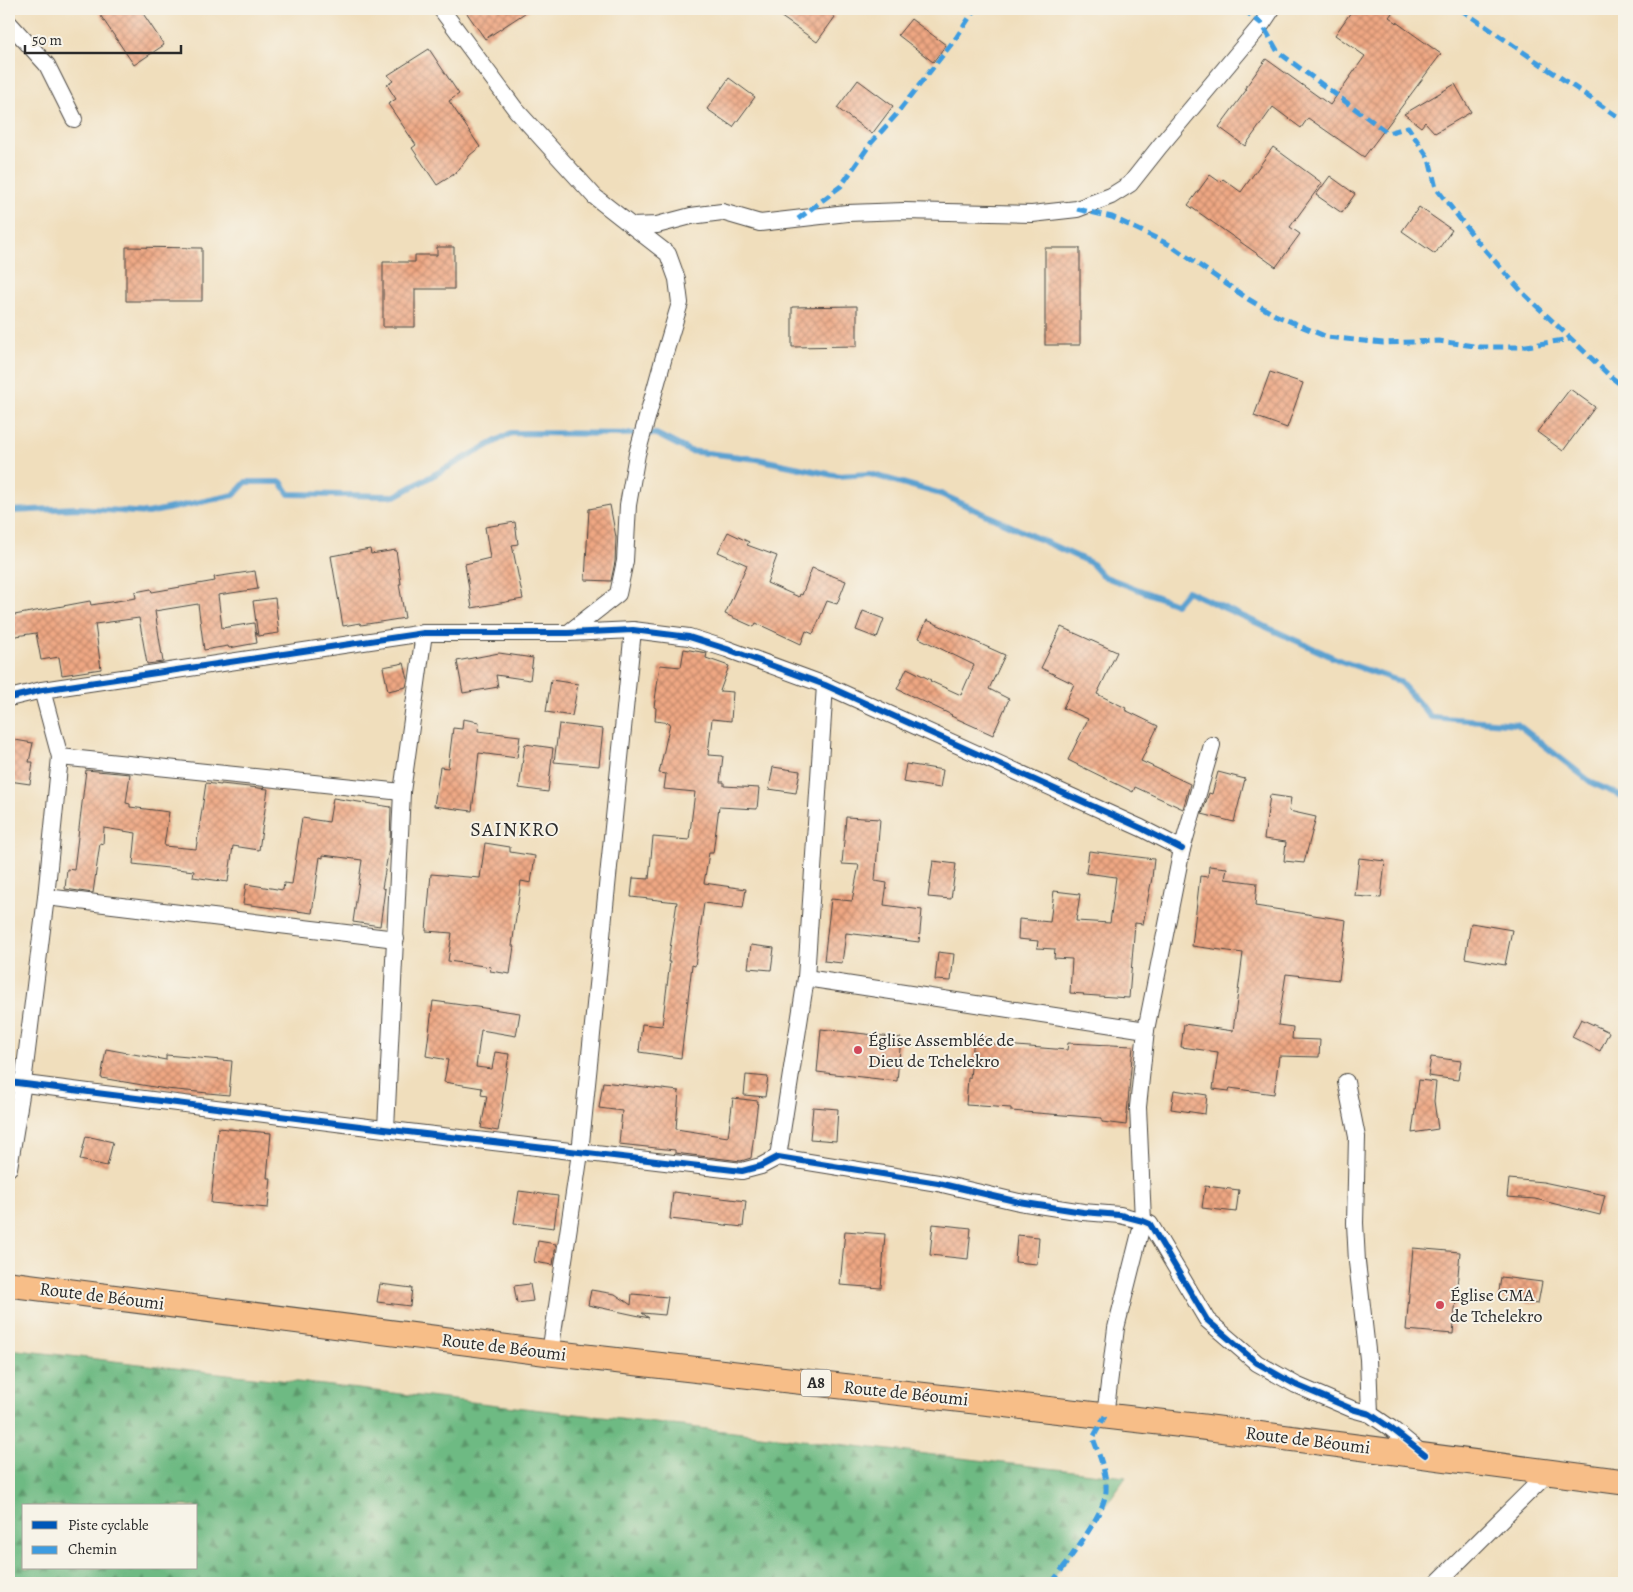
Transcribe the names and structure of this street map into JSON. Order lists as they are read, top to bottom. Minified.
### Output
{"streets":{"main road":["Route de Béoumi","A8"]},"districts":["SAINKRO"],"places":["Église Assemblée de Dieu de Tchelekro","Église CMA de Tchelekro"],"legend":["Piste cyclable","Chemin"],"scale_bar":"50 m"}
